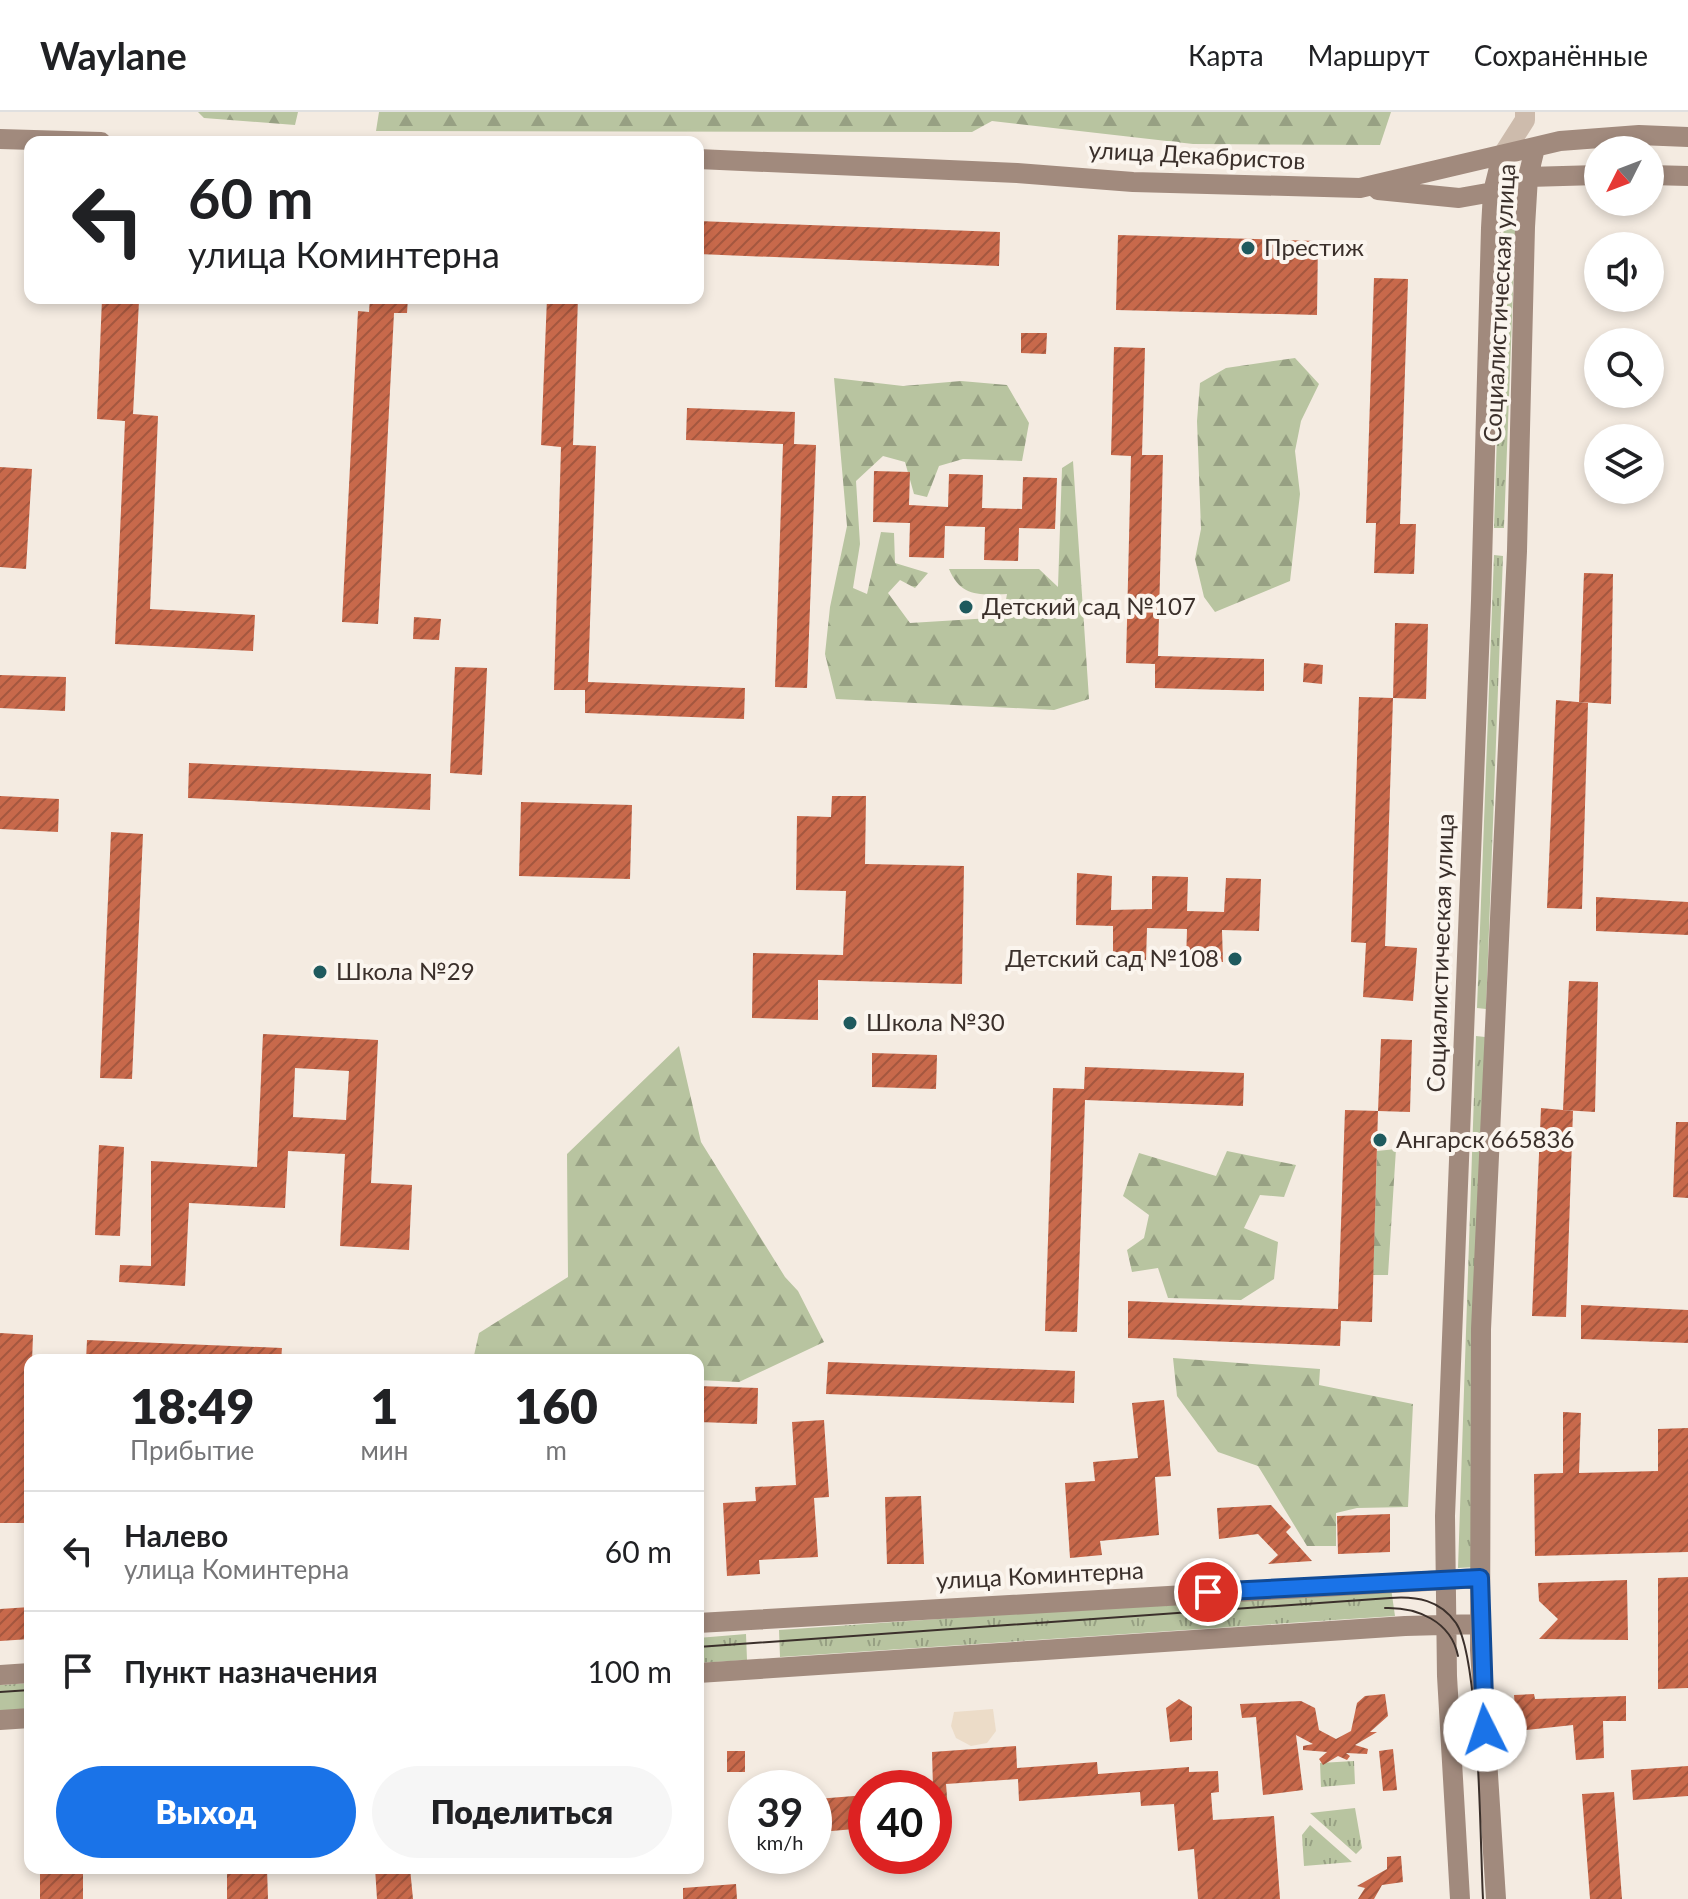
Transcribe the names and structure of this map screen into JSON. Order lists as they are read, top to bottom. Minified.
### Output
{"streets":{"street":["улица Декабристов","Социалистическая улица","улица Коминтерна"]},"crossings":[["улица Декабристов","Социалистическая улица"],["Социалистическая улица","улица Коминтерна"]],"places":["Престиж","Детский сад №107","Детский сад №108","Школа №29","Школа №30","Ангарск 665836"],"north":"bottom left","page":{"header":"Waylane","nav":["Карта","Маршрут","Сохранённые"],"turn":["60 m","улица Коминтерна"],"eta":["18:49","Прибытие","1","мин","160","m"],"list":[{"name":"Налево","note":"улица Коминтерна","value":"60 m"},{"name":"Пункт назначения","value":"100 m"}],"buttons":["Выход","Поделиться"],"speed":"39 km/h","limit":"40"}}
